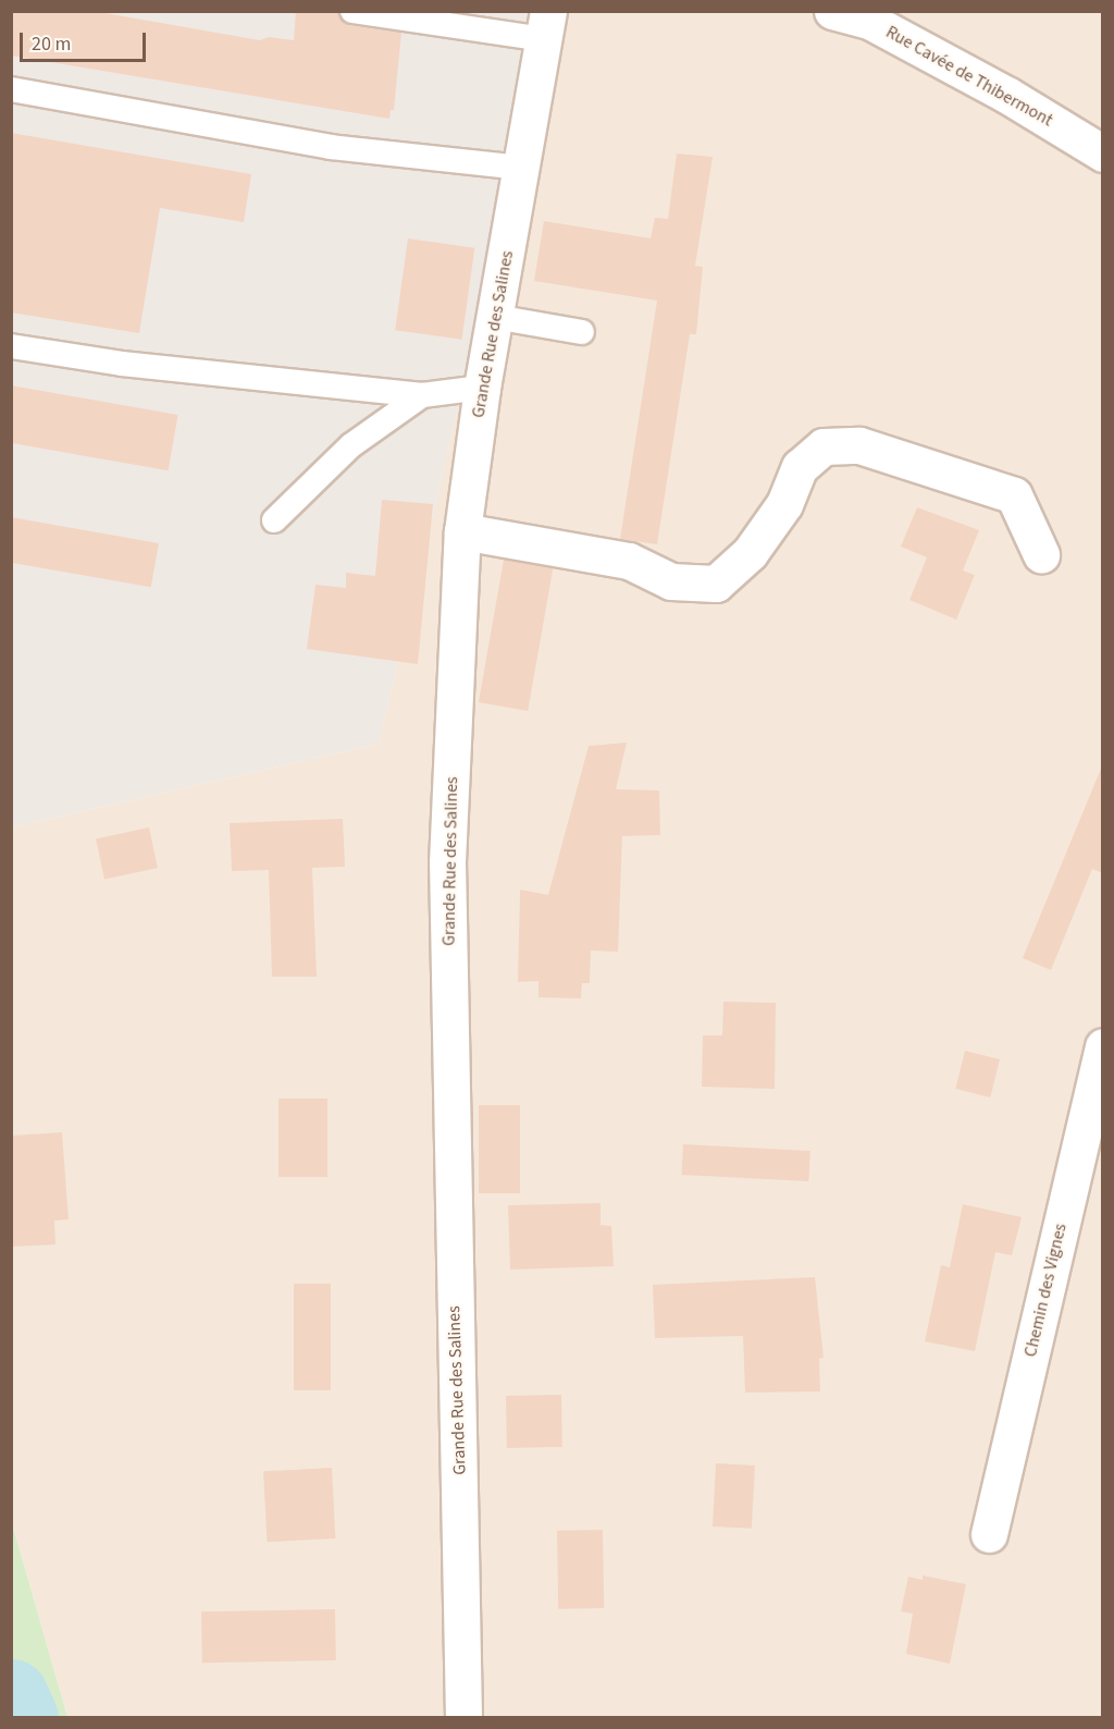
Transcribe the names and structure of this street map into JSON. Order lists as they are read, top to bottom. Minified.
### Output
{"streets":{"main road":["Rue Cavée de Thibermont","Grande Rue des Salines","Chemin des Vignes"]},"scale_bar":"20 m"}
